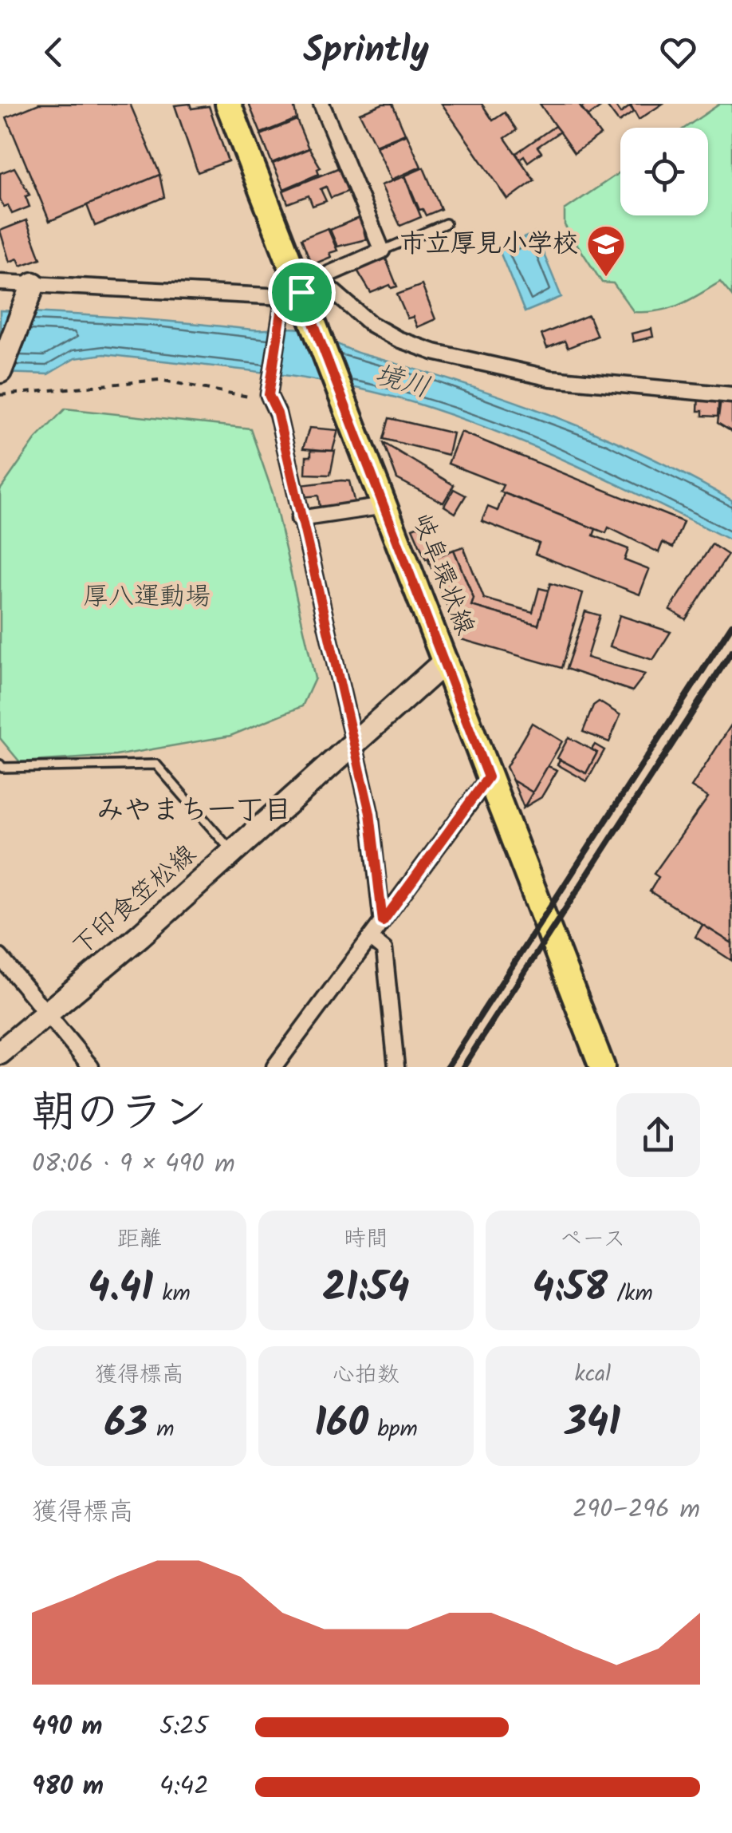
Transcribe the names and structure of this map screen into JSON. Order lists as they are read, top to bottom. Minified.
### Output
{"streets":{"main road":["岐阜環状線","下印食笠松線"]},"crossings":[["岐阜環状線","下印食笠松線"]],"districts":["みやまち一丁目"],"water":["境川"],"parks":["厚八運動場"],"places":{"school or university":["市立厚見小学校"]},"page":{"header":"Sprintly","heading":["朝のラン","08:06 · 9 × 490 m"],"stats":[["距離","4.41 km"],["時間","21:54"],["ペース","4:58 /km"],["獲得標高","63 m"],["心拍数","160 bpm"],["kcal","341"]],"chart":["獲得標高","290–296 m"],"list":[{"name":"490 m","note":"5:25"},{"name":"980 m","note":"4:42"}]}}
